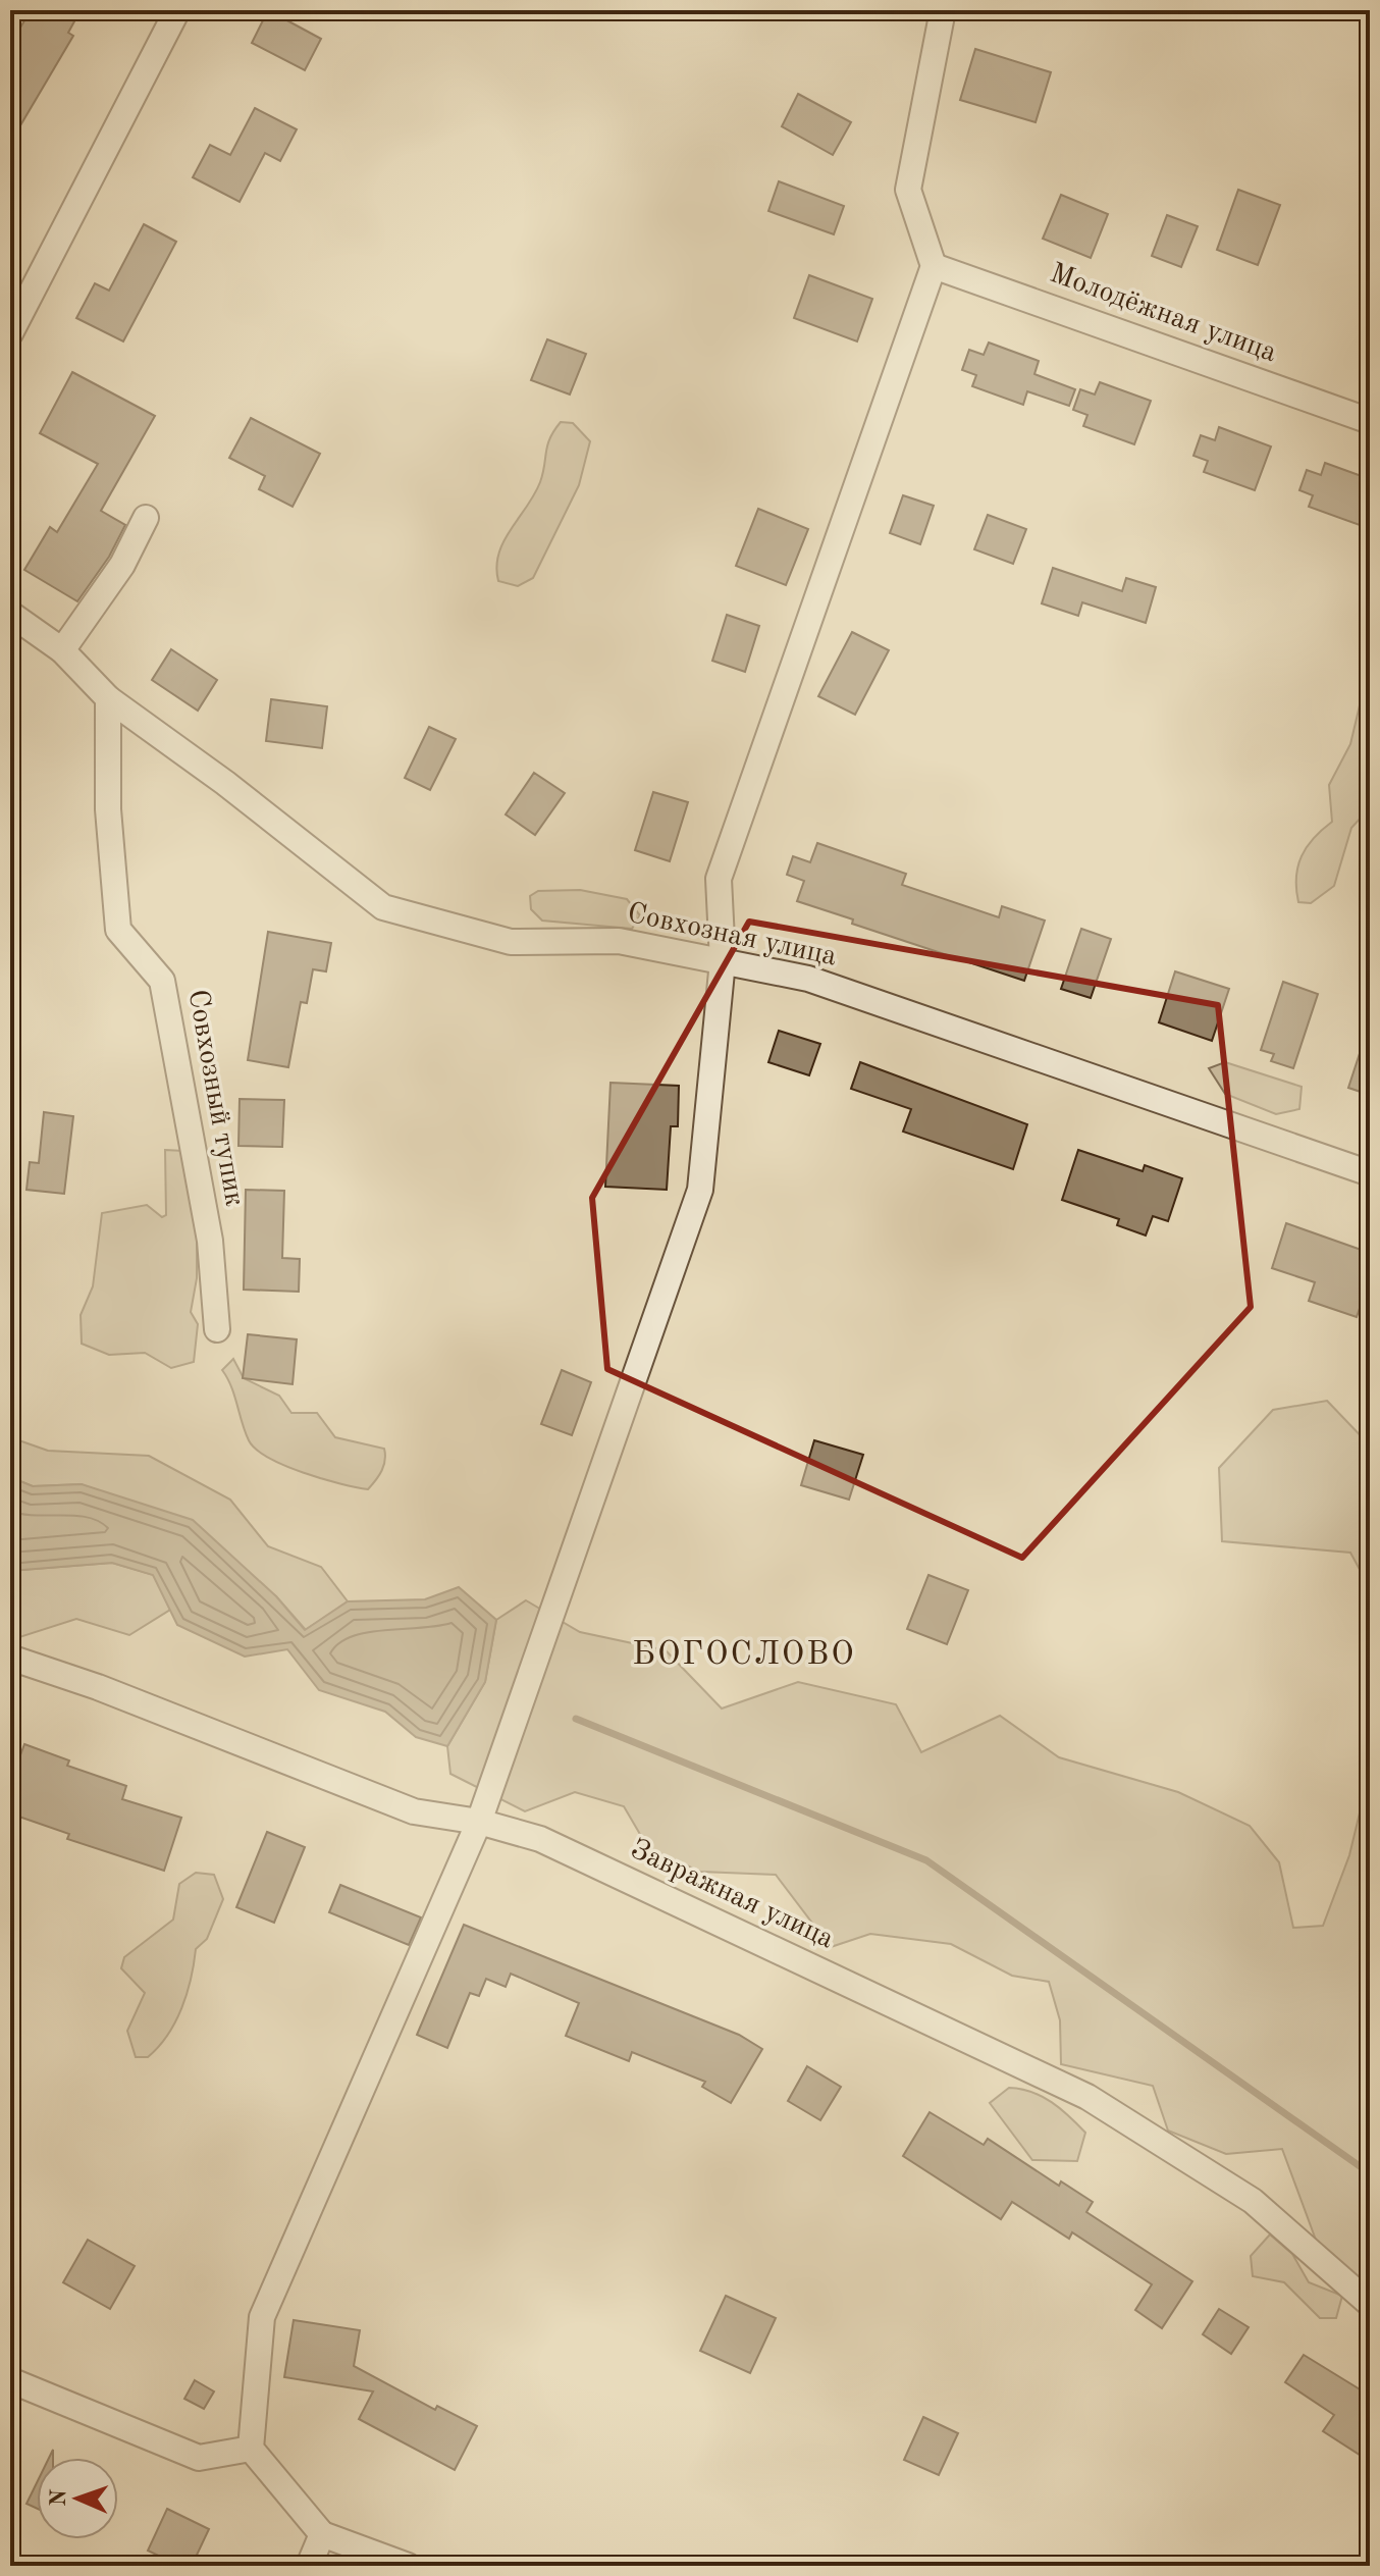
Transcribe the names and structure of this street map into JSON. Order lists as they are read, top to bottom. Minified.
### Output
{"streets":{"street":["Молодёжная улица","Совхозная улица","Совхозный тупик","Завражная улица"]},"crossings":[["Совхозная улица","Совхозный тупик"]],"districts":["БОГОСЛОВО"],"north":"left"}
